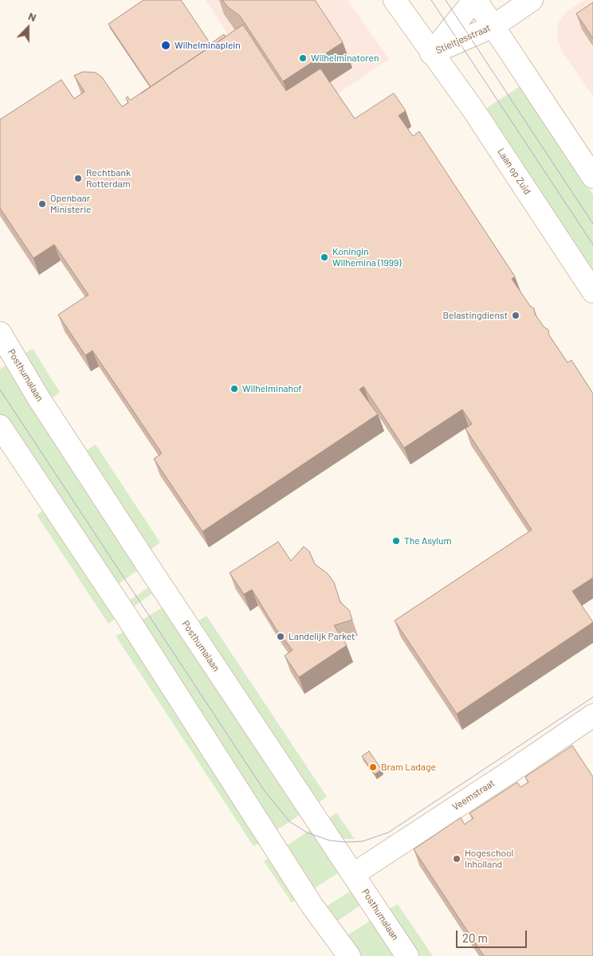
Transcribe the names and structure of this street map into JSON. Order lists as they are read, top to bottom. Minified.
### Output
{"streets":{"main road":["Stieltjesstraat","Laan op Zuid","Posthumalaan","Veemstraat"]},"crossings":[["Stieltjesstraat","Laan op Zuid"],["Posthumalaan","Veemstraat"]],"places":["Wilhelminaplein","Wilhelminatoren","Rechtbank Rotterdam","Openbaar Ministerie","Koningin Wilhemina (1999)","Belastingdienst","Wilhelminahof","The Asylum","Landelijk Parket","Bram Ladage","Hogeschool Inholland"],"scale_bar":"20 m","north":"top"}
